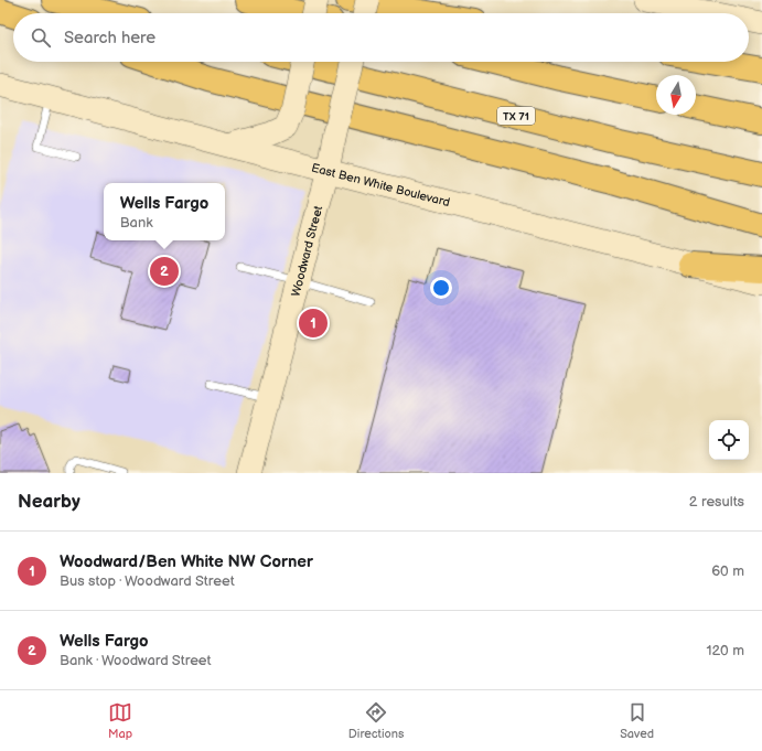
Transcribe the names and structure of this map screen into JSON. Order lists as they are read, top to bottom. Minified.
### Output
{"streets":{"highway":["TX 71"],"main road":["East Ben White Boulevard","Woodward Street"]},"crossings":[["East Ben White Boulevard","Woodward Street"]],"north":"bottom","page":{"search":"Search here","popup":["Wells Fargo","Bank"],"pins":["2","1"],"heading":["Nearby","2 results"],"list":[{"mark":"1","name":"Woodward/Ben White NW Corner","note":"Bus stop · Woodward Street","value":"60 m"},{"mark":"2","name":"Wells Fargo","note":"Bank · Woodward Street","value":"120 m"}],"nav":["Map","Directions","Saved"]}}
